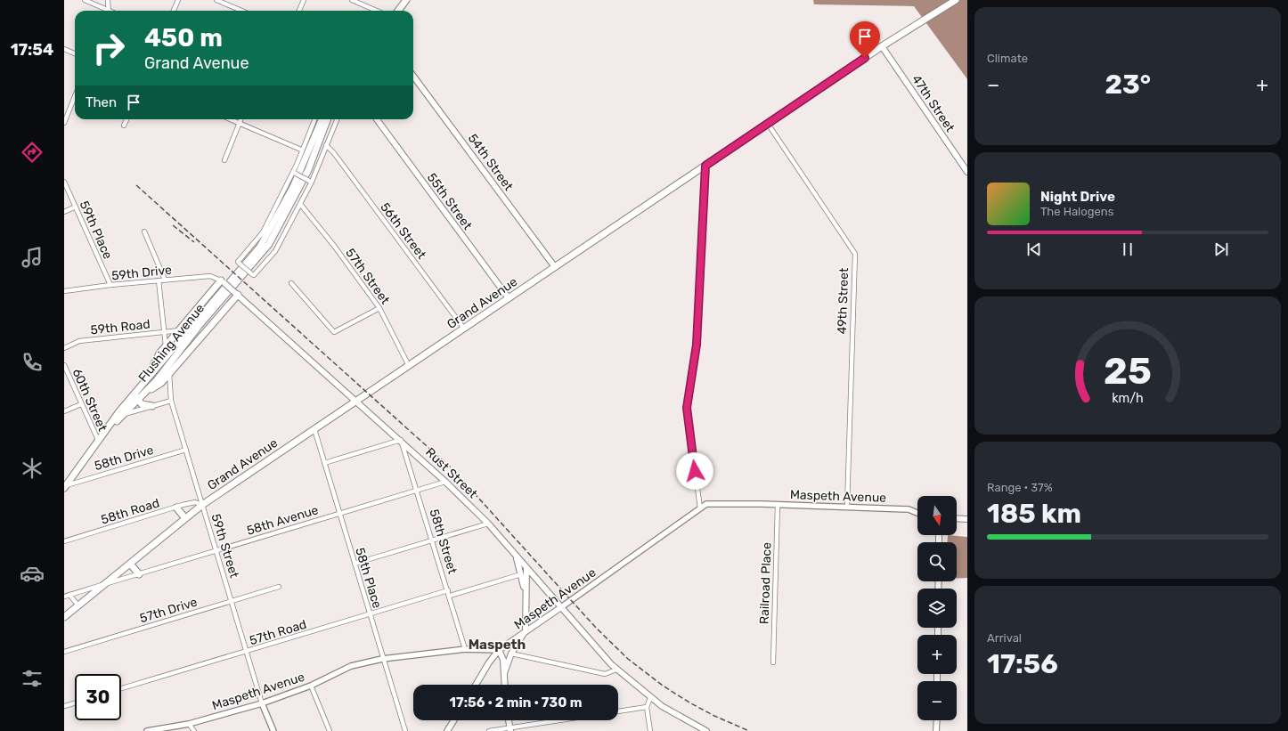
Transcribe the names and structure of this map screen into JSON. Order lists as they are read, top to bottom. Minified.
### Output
{"streets":{"main road":["47th Street","54th Street","55th Street","Grand Avenue","Flushing Avenue","Rust Street","Maspeth Avenue"],"street":["59th Place","56th Street","59th Drive","57th Street","49th Street","59th Road","60th Street","58th Drive","58th Road","58th Avenue","58th Street","59th Street","58th Place","Railroad Place","57th Drive","57th Road"]},"crossings":[["47th Street","Grand Avenue"],["54th Street","Grand Avenue"],["55th Street","Grand Avenue"],["59th Place","59th Drive"],["56th Street","Grand Avenue"],["59th Drive","Rust Street"],["57th Street","Grand Avenue"],["49th Street","Grand Avenue"],["49th Street","Maspeth Avenue"],["Grand Avenue","Rust Street"],["Grand Avenue","58th Road"],["Grand Avenue","58th Avenue"],["Grand Avenue","59th Street"],["Grand Avenue","58th Place"],["Flushing Avenue","60th Street"],["Flushing Avenue","58th Drive"],["Flushing Avenue","59th Street"],["58th Drive","59th Street"],["Rust Street","Maspeth Avenue"],["Rust Street","58th Avenue"],["Rust Street","58th Street"],["Maspeth Avenue","58th Street"],["Maspeth Avenue","59th Street"],["Maspeth Avenue","58th Place"],["Maspeth Avenue","Railroad Place"],["58th Road","59th Street"],["58th Avenue","58th Street"],["58th Avenue","59th Street"],["58th Avenue","58th Place"],["58th Street","57th Road"],["59th Street","57th Drive"],["59th Street","57th Road"],["58th Place","57th Road"]],"districts":["Maspeth"],"north":"bottom","page":{"tabs":"17:54","tile":["Climate",["Range · 37%","185 km"],["Arrival","17:56"]],"turn":["450 m","Grand Avenue"],"heat":["−","23°","+"],"then":"Then","song":["Night Drive","The Halogens"],"map_buttons":["+","−"],"limit":"30","trip":"17:56 · 2 min · 730 m","gauge":["25","km/h"]}}
